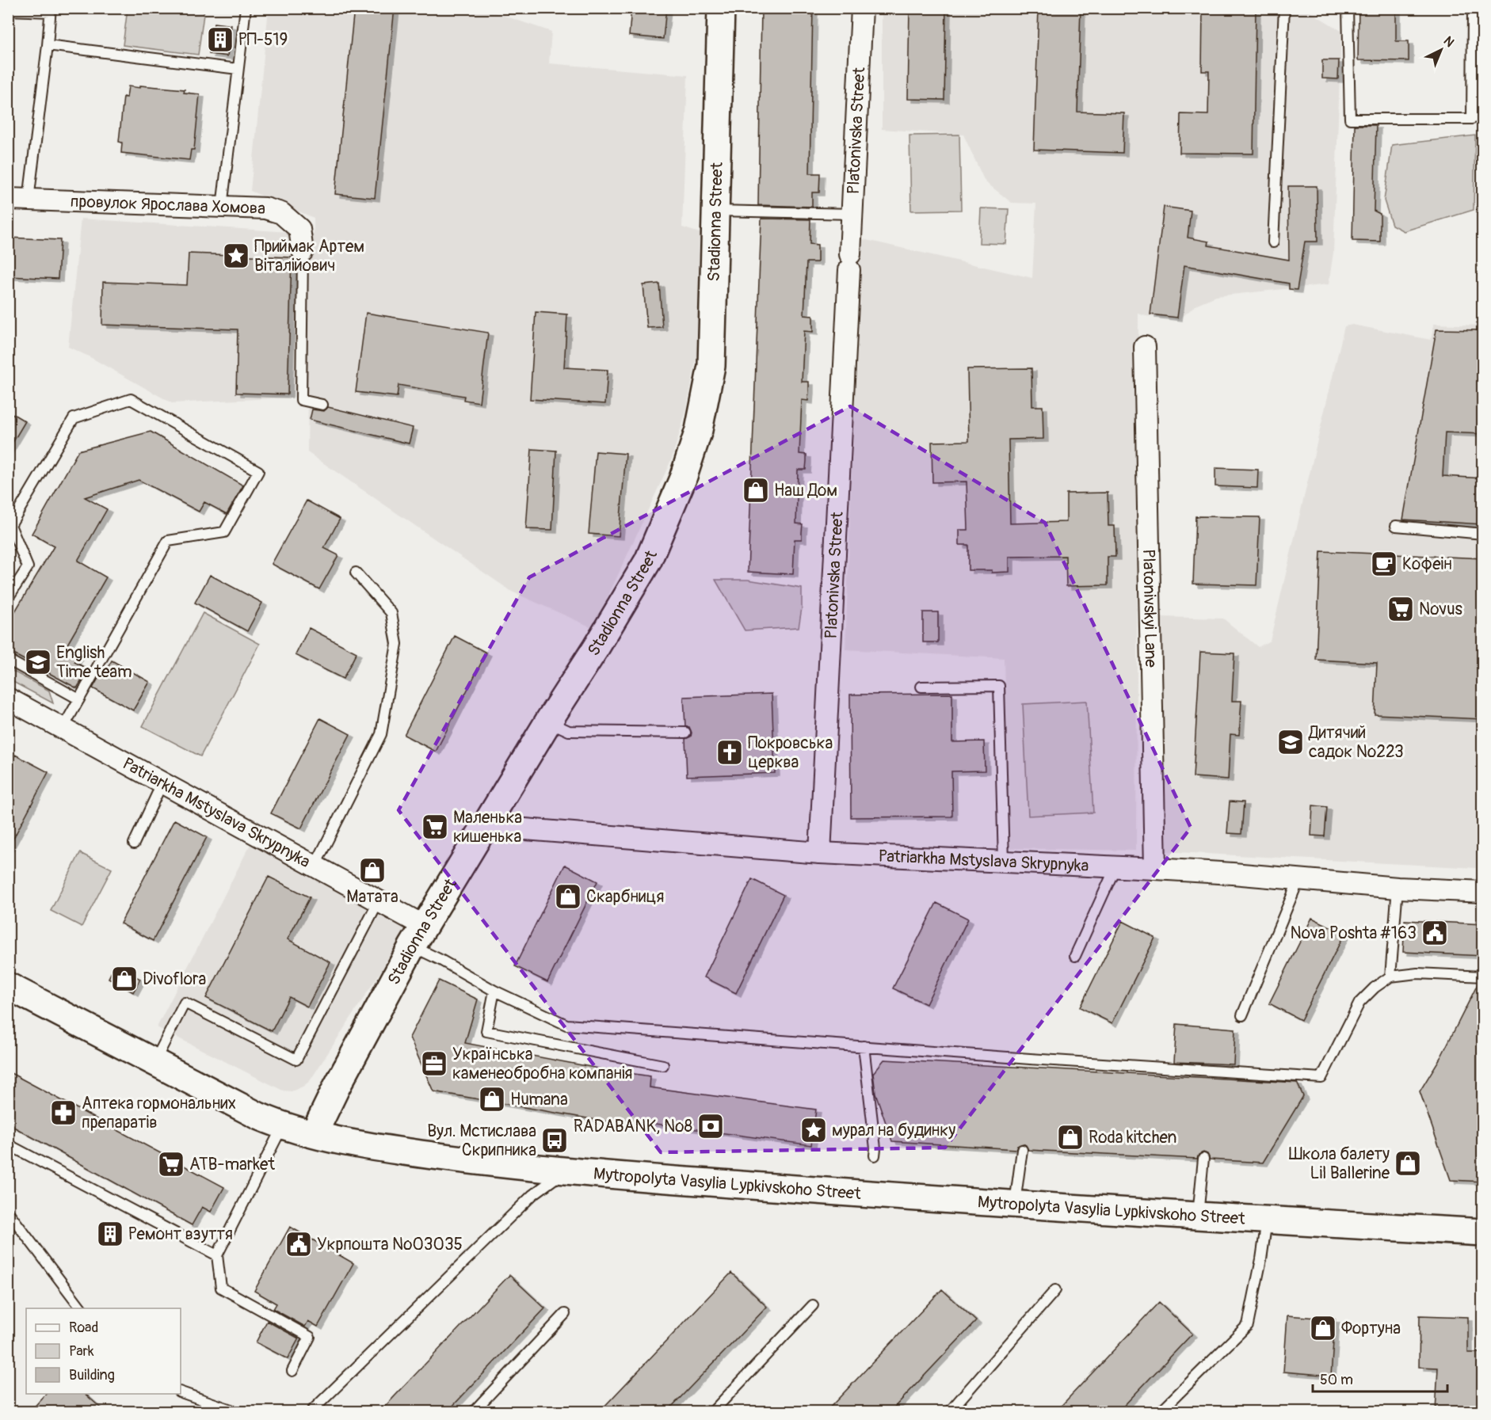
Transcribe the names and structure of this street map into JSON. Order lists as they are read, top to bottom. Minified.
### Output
{"streets":{"main road":["Stadionna Street","Mytropolyta Vasylia Lypkivskoho Street"],"street":["Platonivska Street","провулок Ярослава Хомова","Platonivskyi Lane","Patriarkha Mstyslava Skrypnyka"]},"crossings":[["Platonivska Street","Patriarkha Mstyslava Skrypnyka"],["Stadionna Street","Patriarkha Mstyslava Skrypnyka"],["Stadionna Street","Mytropolyta Vasylia Lypkivskoho Street"],["Platonivskyi Lane","Patriarkha Mstyslava Skrypnyka"]],"places":{"building":["РП-519","Ремонт взуття"],"place":["Приймак Артем Віталійович","мурал на будинку"],"shop":["Наш Дом","Матата","Скарбниця","Divoflora","Humana","Roda kitchen","Школа балету Lil Ballerine","Фортуна"],"cafe":["Кофеiн"],"supermarket":["Novus","Маленька кишенька","ATB-market"],"school or university":["English Time team","Дитячий садок №223"],"church":["Покровська церква"],"public building":["Nova Poshta #163","Укрпошта №03035"],"office":["Українська каменеобробна компанія"],"pharmacy":["Аптека гормональних препаратів"],"bank":["RADABANK, №8"],"bus stop":["Вул. Мстислава Скрипника"]},"legend":["Road","Park","Building"],"scale_bar":"50 m","north":"top right"}
